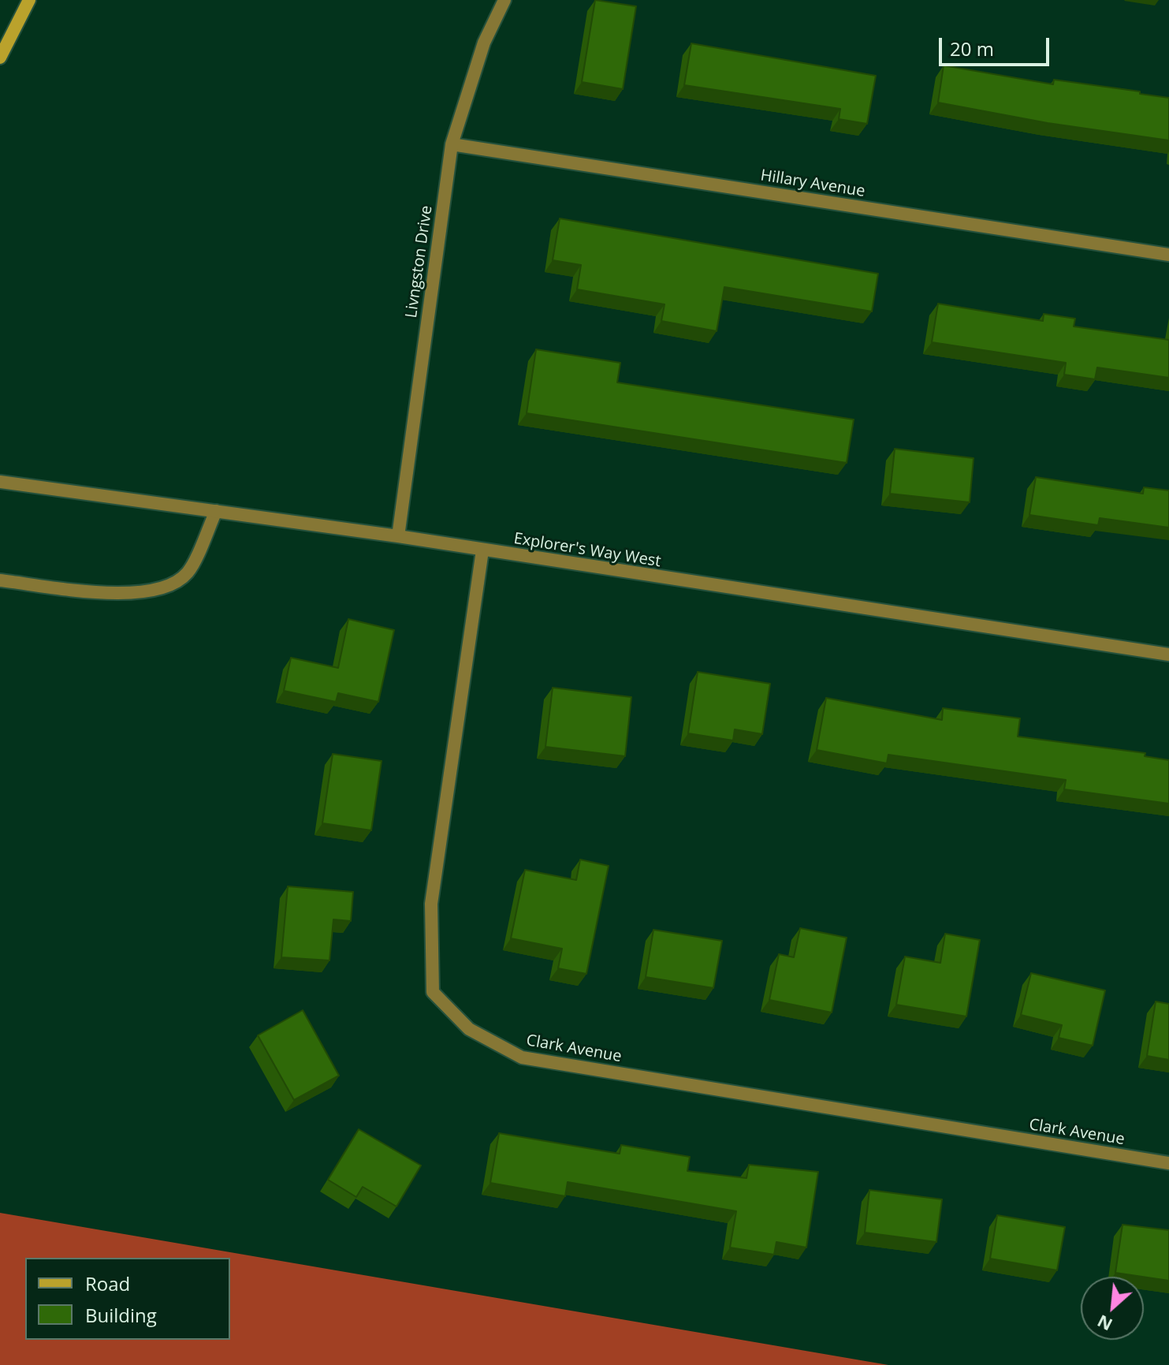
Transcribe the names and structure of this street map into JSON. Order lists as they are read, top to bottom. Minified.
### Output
{"streets":{"street":["Hillary Avenue","Livngston Drive","Explorer's Way West","Clark Avenue"]},"crossings":[["Hillary Avenue","Livngston Drive"],["Livngston Drive","Explorer's Way West"],["Explorer's Way West","Clark Avenue"]],"legend":["Road","Building"],"scale_bar":"20 m","north":"bottom left"}
